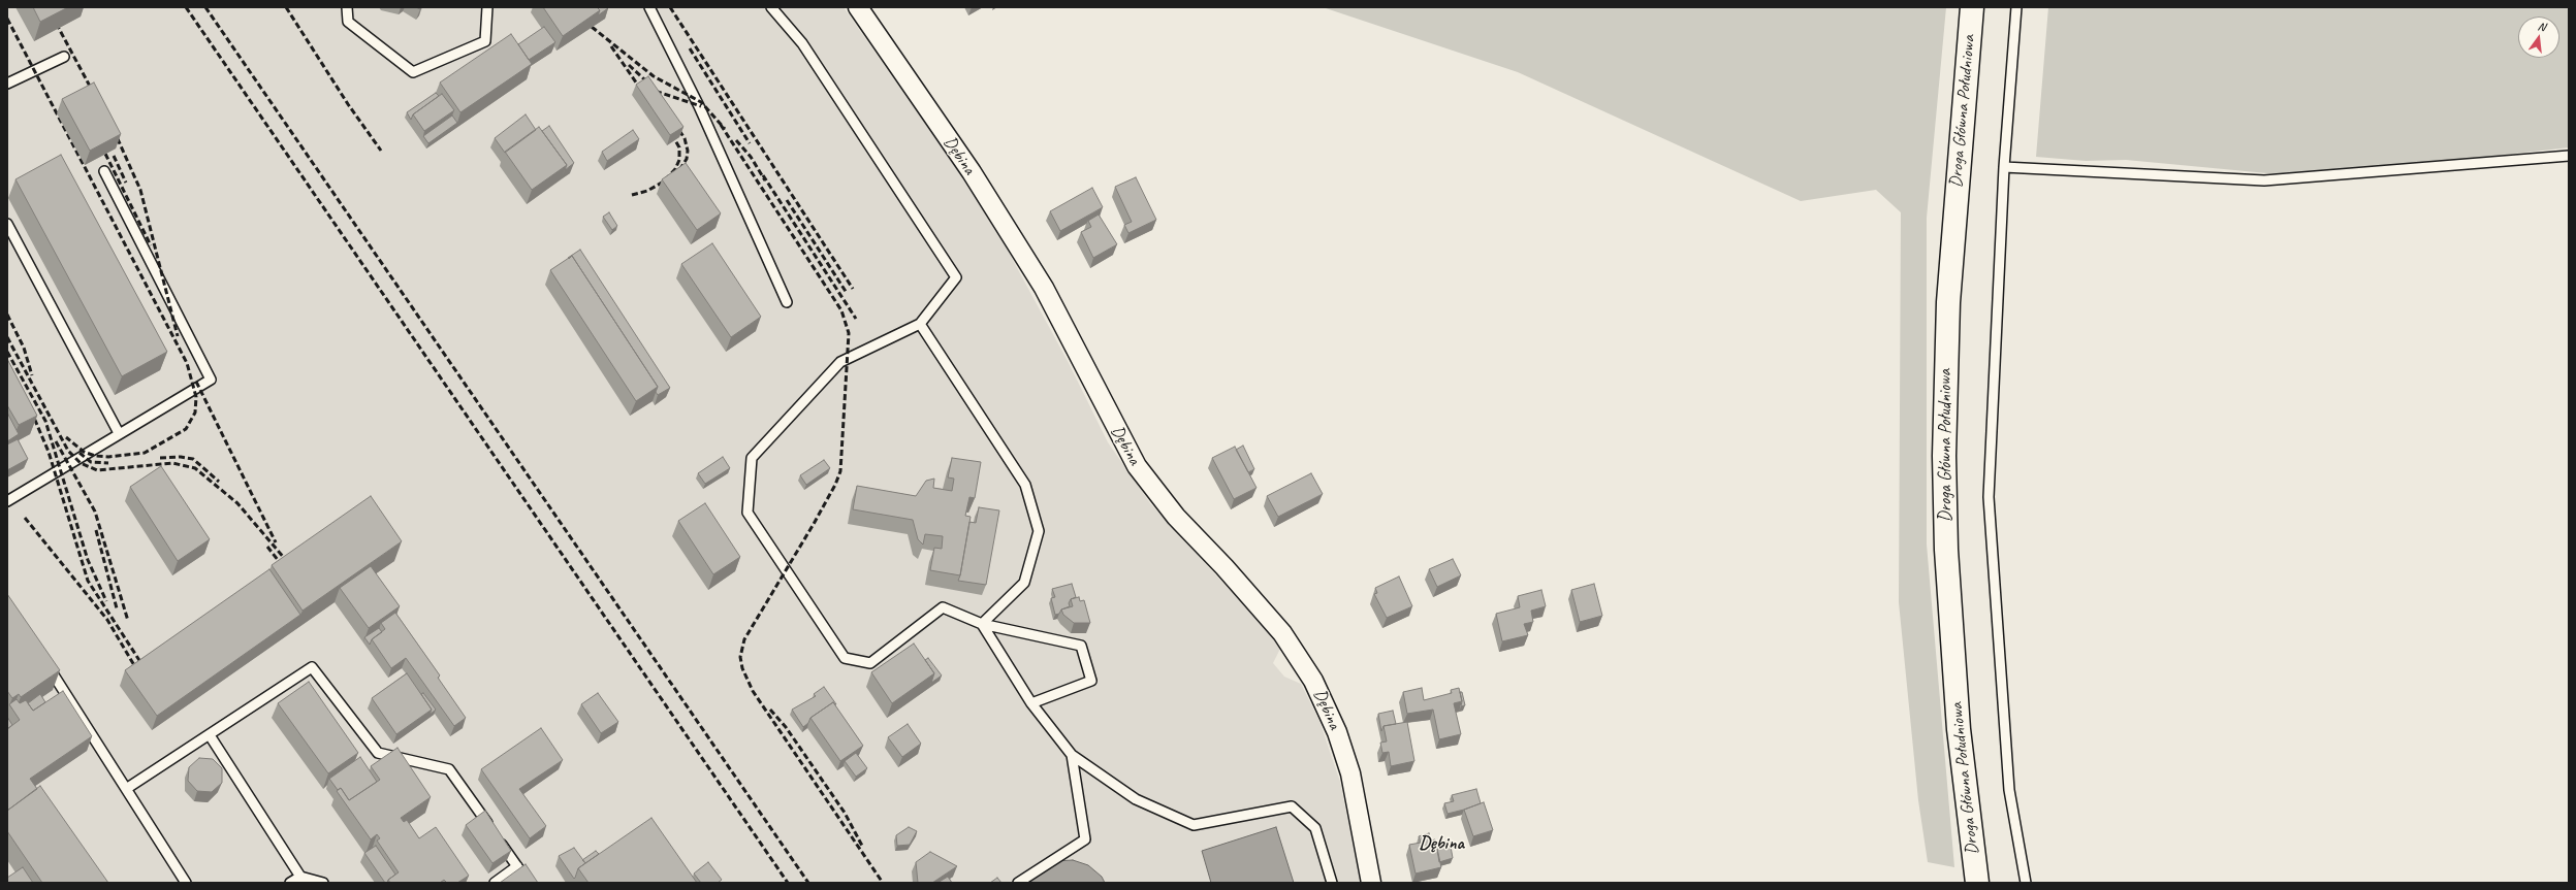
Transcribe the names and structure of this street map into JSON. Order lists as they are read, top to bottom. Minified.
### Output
{"streets":{"main road":["Droga Główna Południowa"],"street":["Dębina"]},"districts":["Dębina"],"north":"top"}
